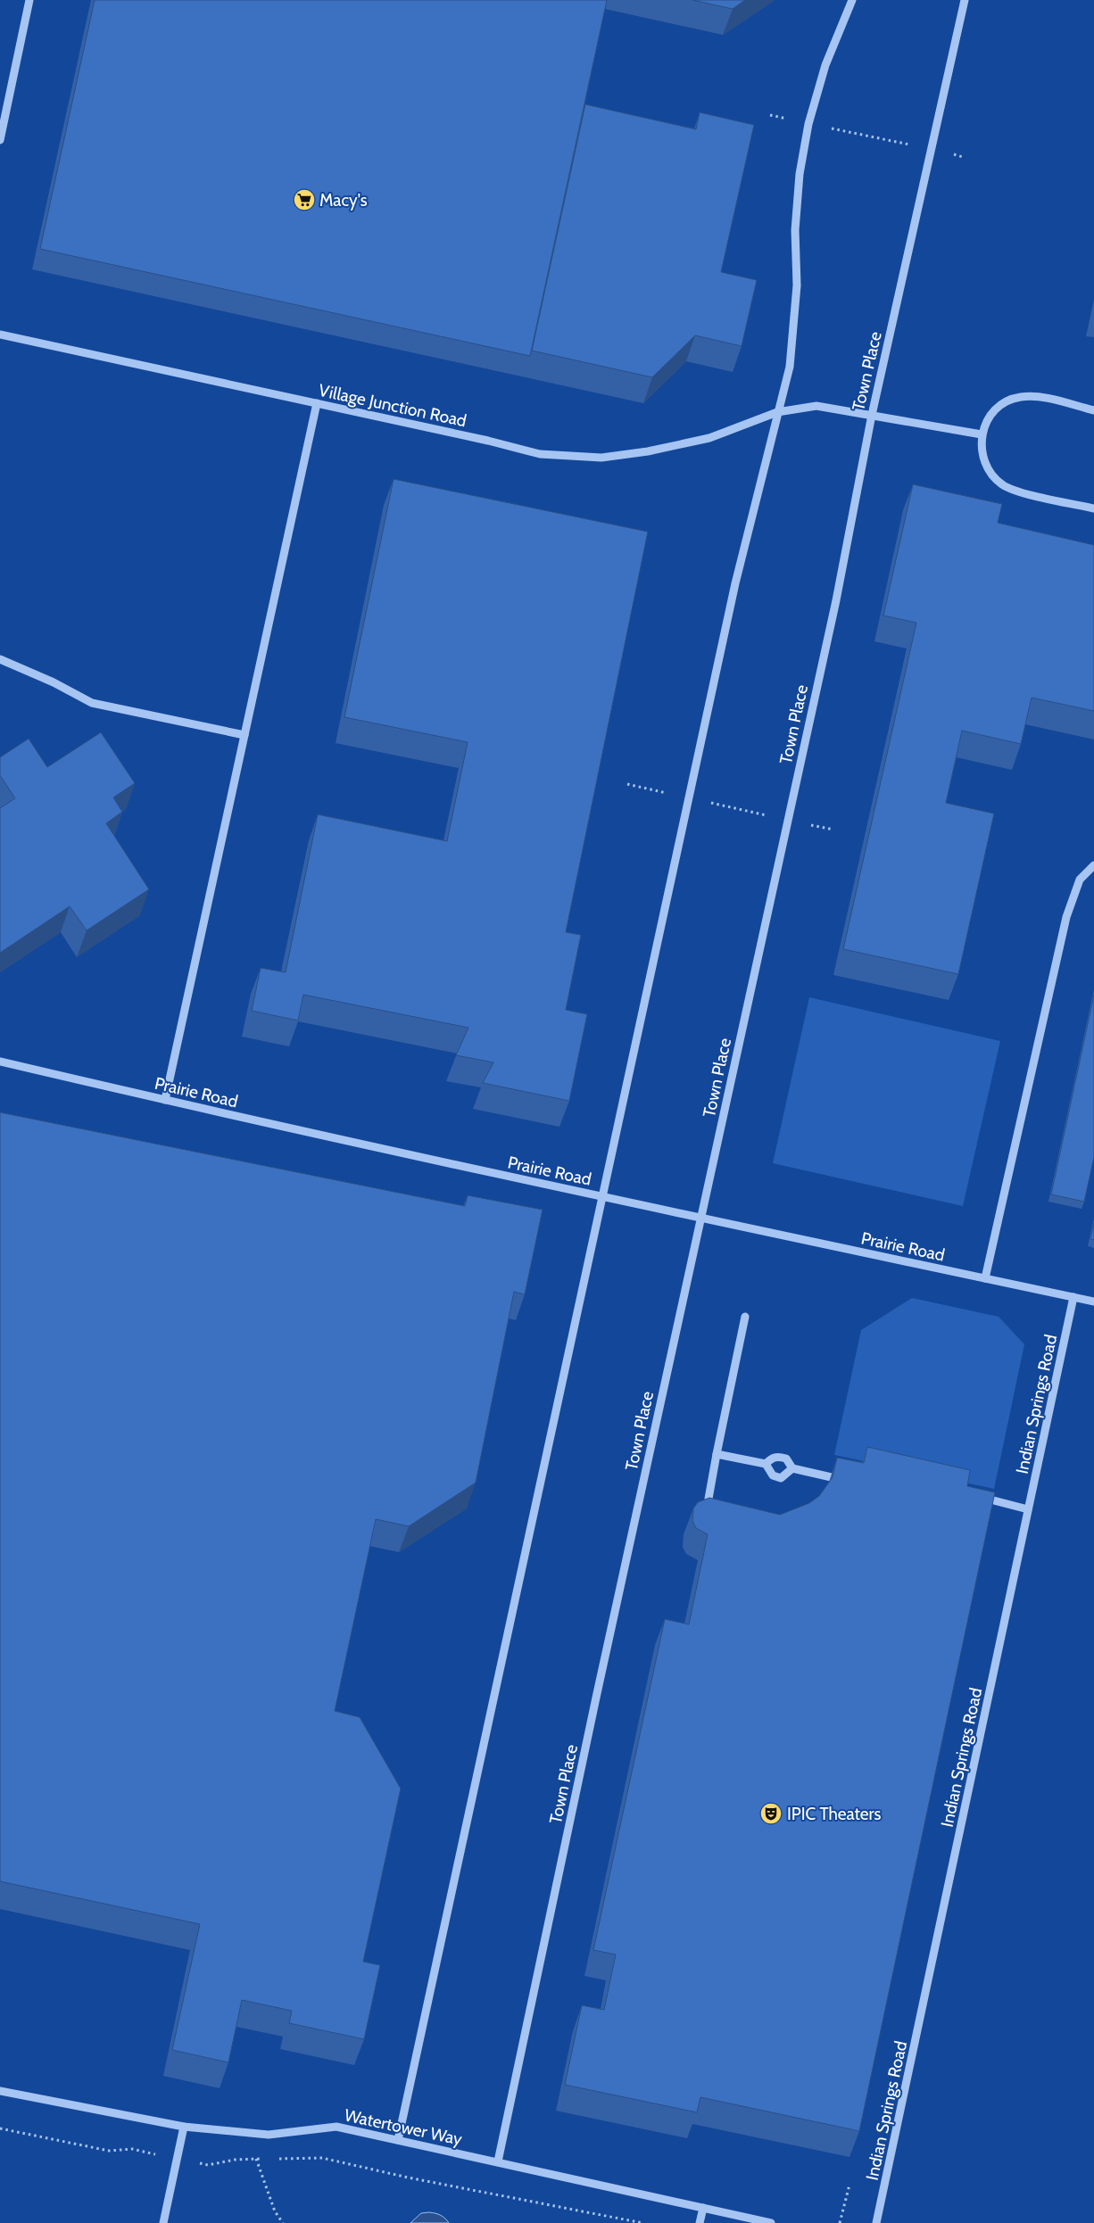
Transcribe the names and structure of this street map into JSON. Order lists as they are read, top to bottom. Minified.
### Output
{"streets":{"street":["Town Place","Village Junction Road","Prairie Road","Indian Springs Road","Watertower Way"]},"crossings":[["Town Place","Village Junction Road"],["Town Place","Prairie Road"],["Town Place","Watertower Way"],["Prairie Road","Indian Springs Road"]],"places":{"supermarket":["Macy's"],"theatre":["IPIC Theaters"]}}
